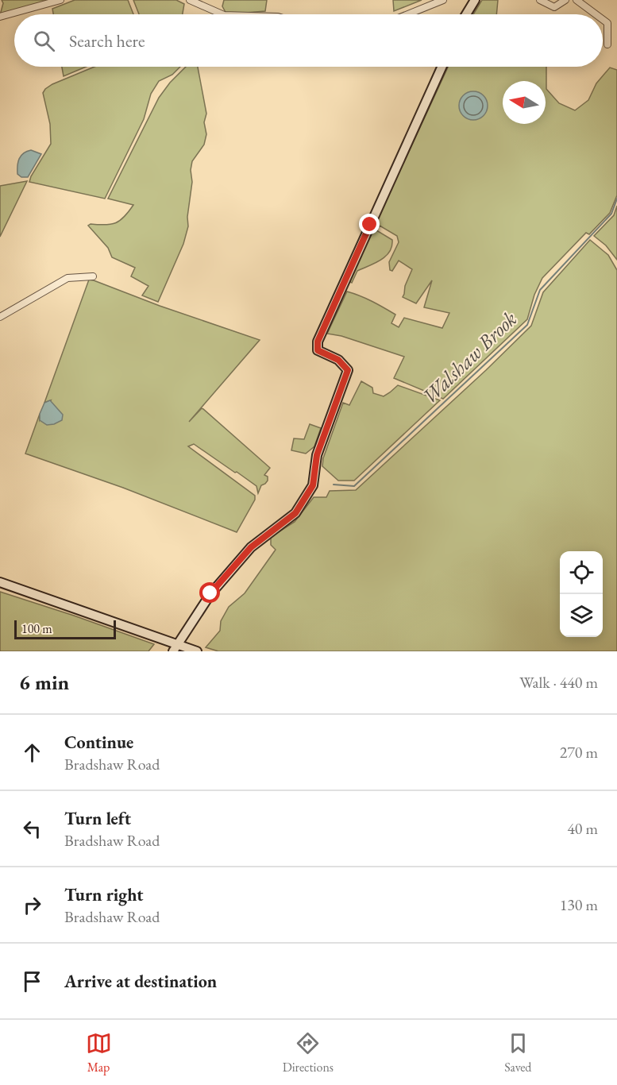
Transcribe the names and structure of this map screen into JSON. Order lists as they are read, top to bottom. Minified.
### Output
{"water":["Walshaw Brook"],"scale_bar":"100 m","north":"left","page":{"search":"Search here","scale":"100 m","heading":["6 min","Walk · 440 m"],"list":[["Continue","Bradshaw Road","270 m"],["Turn left","Bradshaw Road","40 m"],["Turn right","Bradshaw Road","130 m"],"Arrive at destination"],"nav":["Map","Directions","Saved"]}}
